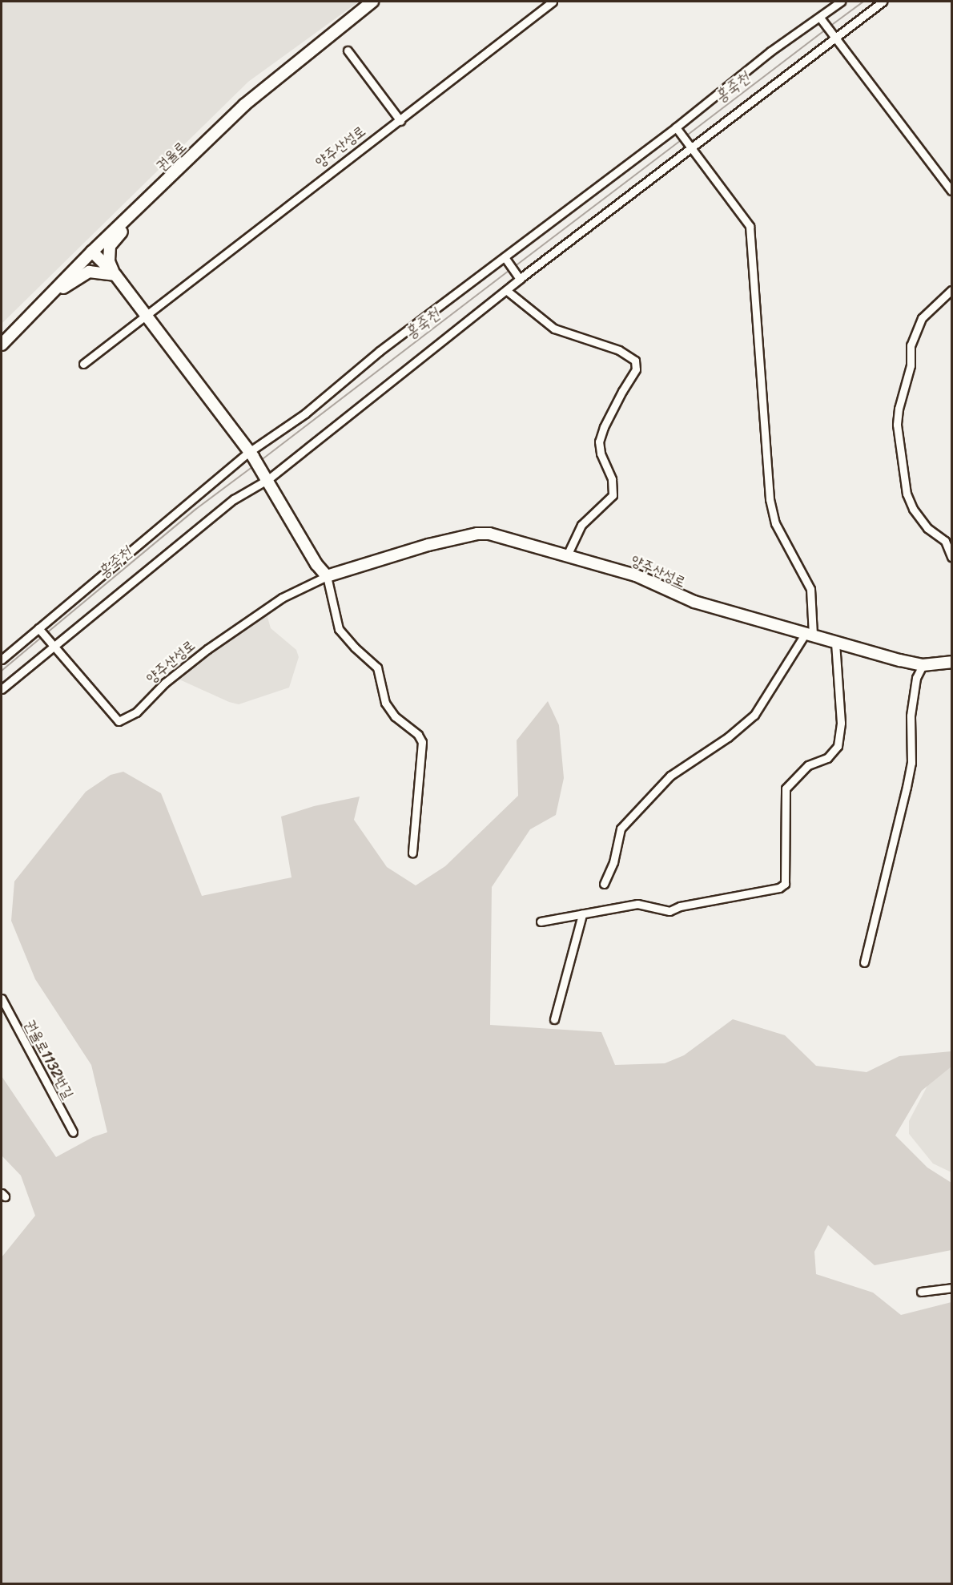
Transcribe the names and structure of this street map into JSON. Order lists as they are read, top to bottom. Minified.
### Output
{"streets":{"street":["양주산성로","권율로","권율로1132번길"]},"water":["홍죽천"]}
